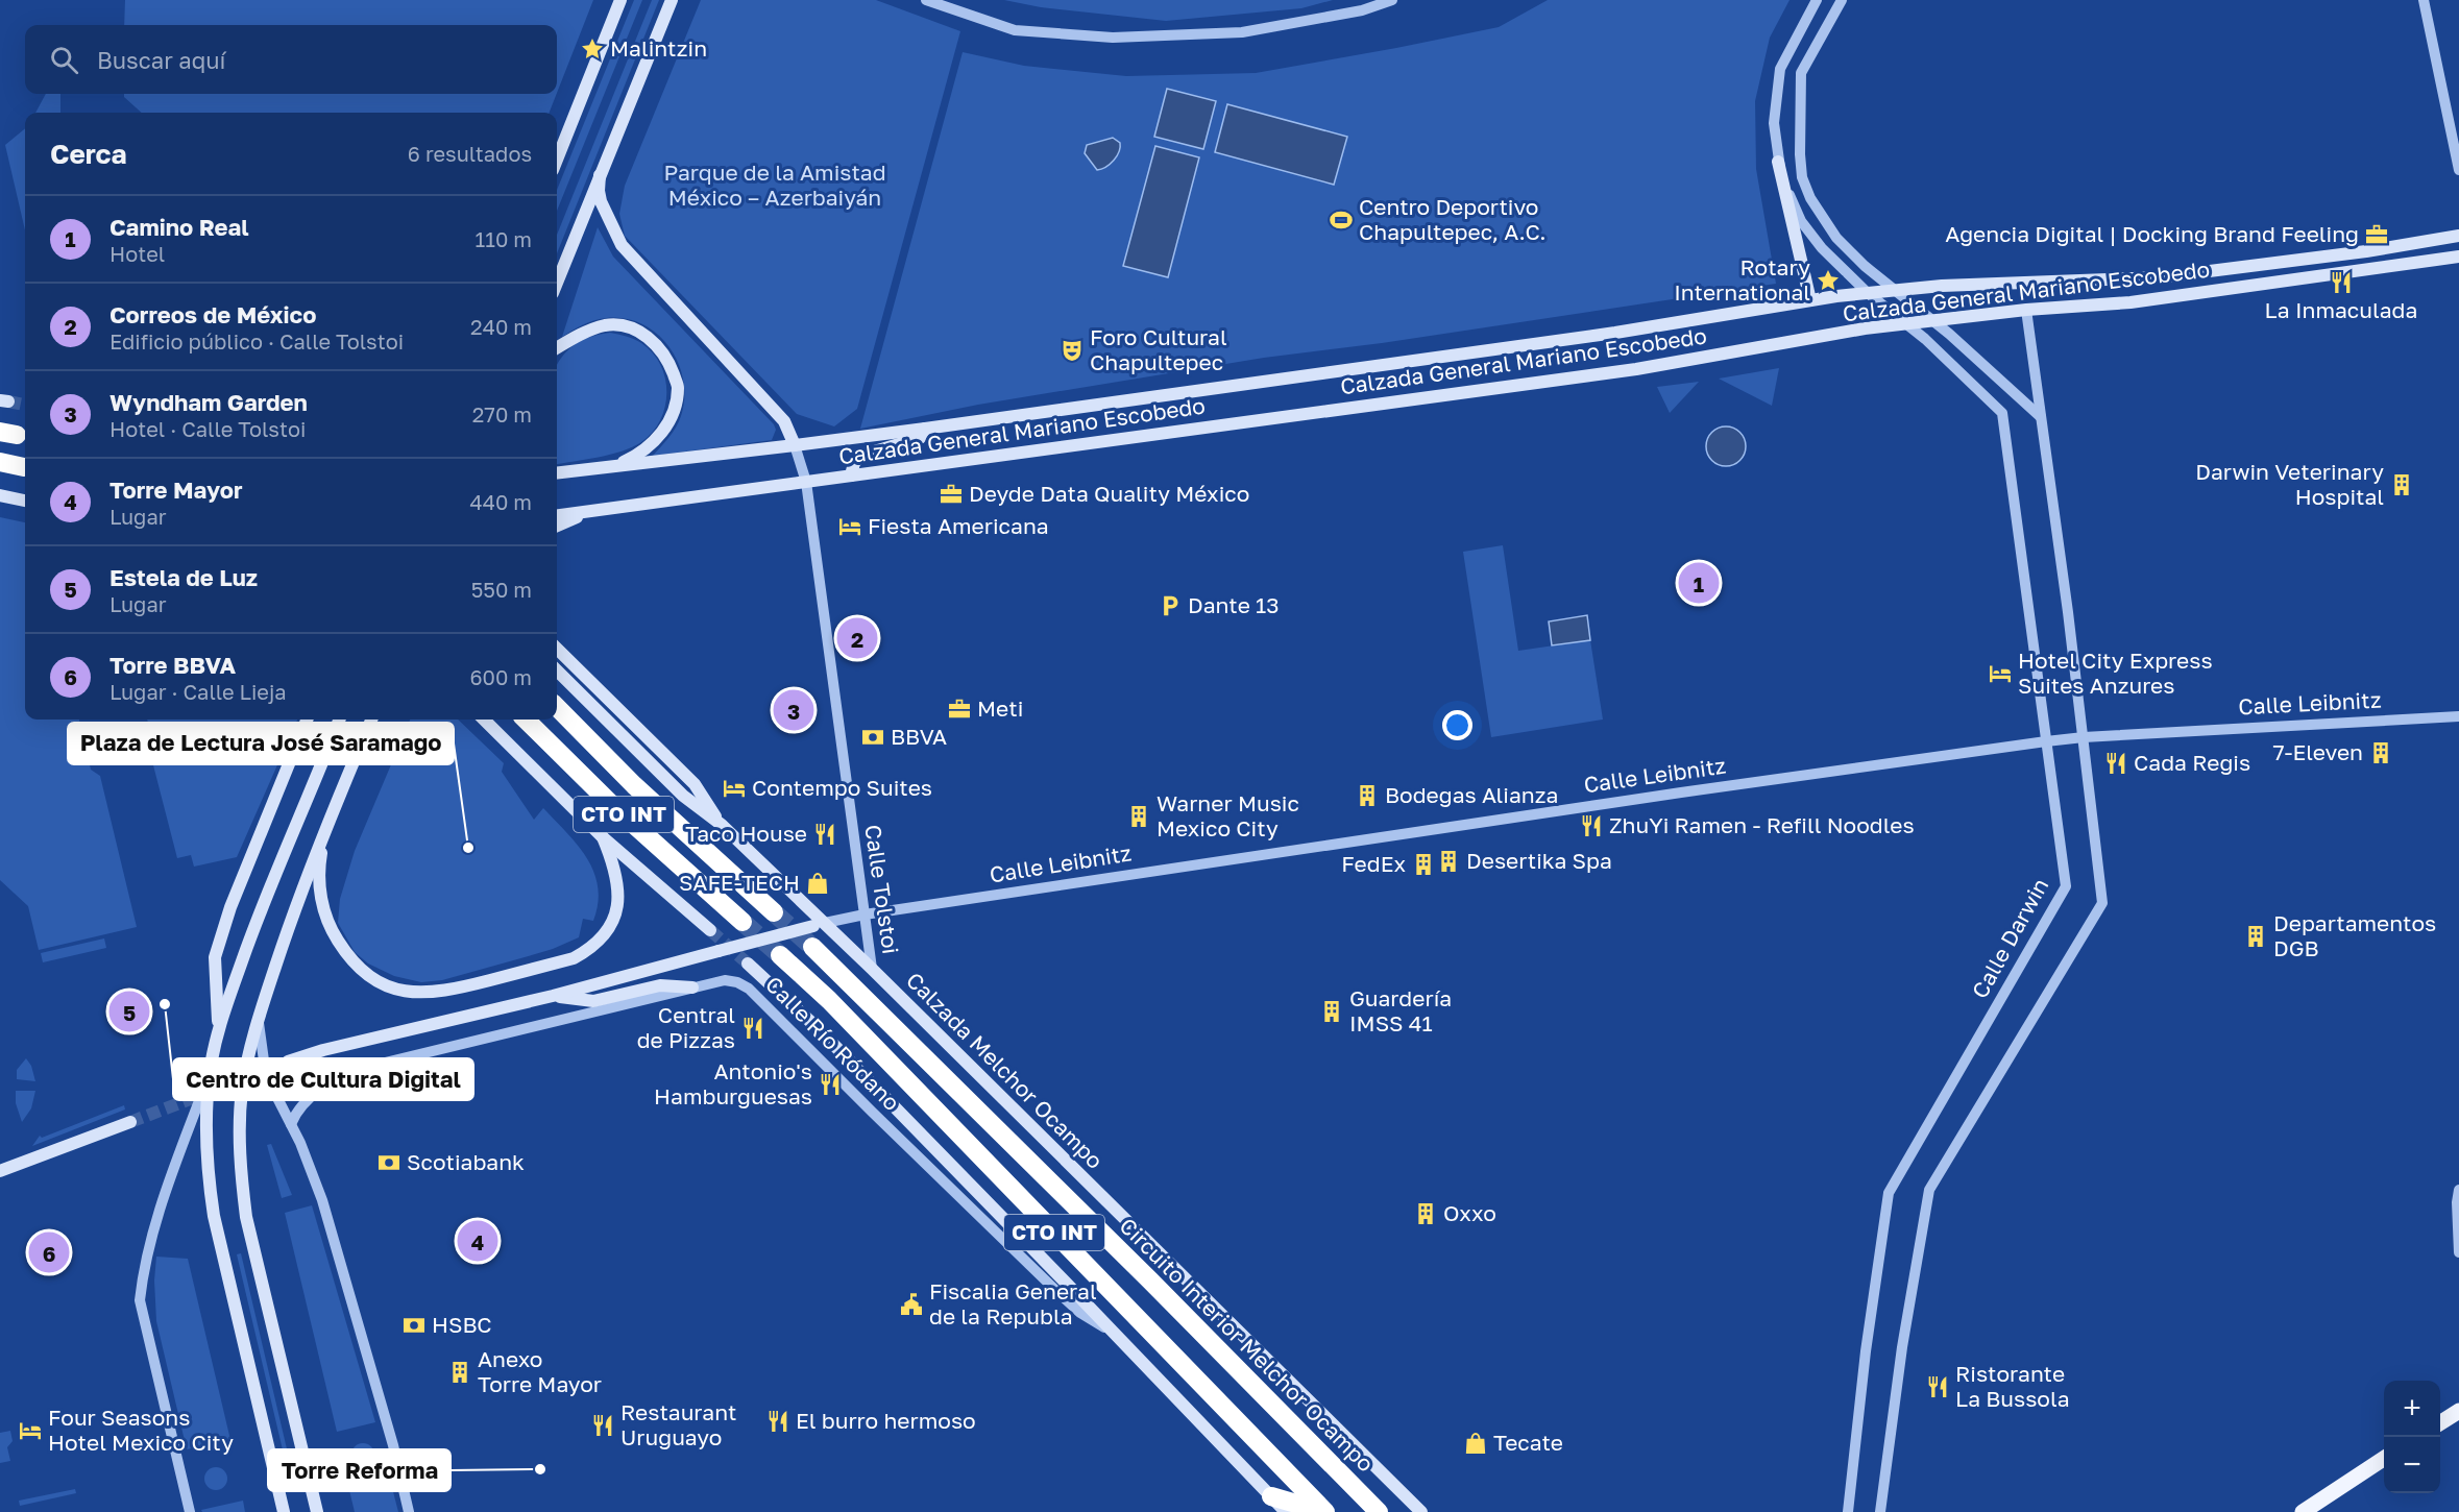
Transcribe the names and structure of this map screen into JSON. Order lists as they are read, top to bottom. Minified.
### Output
{"streets":{"highway":["CTO INT","Circuito Interior Melchor Ocampo"],"main road":["Calzada General Mariano Escobedo","Calzada Melchor Ocampo"],"street":["Calle Leibnitz","Calle Tolstoi","Calle Darwin","Calle Río Ródano"]},"crossings":[["Calzada General Mariano Escobedo","Calle Tolstoi"],["Calzada General Mariano Escobedo","Calle Darwin"],["Calle Leibnitz","Calle Tolstoi"],["Calle Leibnitz","Calle Darwin"],["Calle Leibnitz","Calzada Melchor Ocampo"],["CTO INT","Calle Río Ródano"],["Calle Tolstoi","Calzada Melchor Ocampo"]],"parks":["Parque de la Amistad México – Azerbaiyán"],"places":{"place":["Malintzin","Rotary International"],"sports":["Centro Deportivo Chapultepec, A.C."],"office":["Agencia Digital | Docking Brand Feeling","Deyde Data Quality México","Meti"],"restaurant":["La Inmaculada","Cada Regis","ZhuYi Ramen - Refill Noodles","Taco House","Central de Pizzas","Antonio's Hamburguesas","Ristorante La Bussola","El burro hermoso","Restaurant Uruguayo"],"theatre":["Foro Cultural Chapultepec"],"building":["Darwin Veterinary Hospital","7-Eleven","Bodegas Alianza","Warner Music Mexico City","Desertika Spa","FedEx","Departamentos DGB","Guardería IMSS 41","Oxxo","Anexo Torre Mayor"],"hotel":["Fiesta Americana","Hotel City Express Suites Anzures","Contempo Suites","Four Seasons Hotel Mexico City"],"parking":["Dante 13"],"bank":["BBVA","Scotiabank","HSBC"],"other":["Plaza de Lectura José Saramago","Centro de Cultura Digital","Torre Reforma"],"shop":["SAFE-TECH","Tecate"],"public building":["Fiscalia General de la Republa"]},"page":{"search":"Buscar aquí","heading":["Cerca","6 resultados"],"list":[{"mark":"1","name":"Camino Real","note":"Hotel","value":"110 m"},{"mark":"2","name":"Correos de México","note":"Edificio público · Calle Tolstoi","value":"240 m"},{"mark":"3","name":"Wyndham Garden","note":"Hotel · Calle Tolstoi","value":"270 m"},{"mark":"4","name":"Torre Mayor","note":"Lugar","value":"440 m"},{"mark":"5","name":"Estela de Luz","note":"Lugar","value":"550 m"},{"mark":"6","name":"Torre BBVA","note":"Lugar · Calle Lieja","value":"600 m"}],"pins":["1","2","3","5","4","6"],"map_buttons":["+","−"]}}
